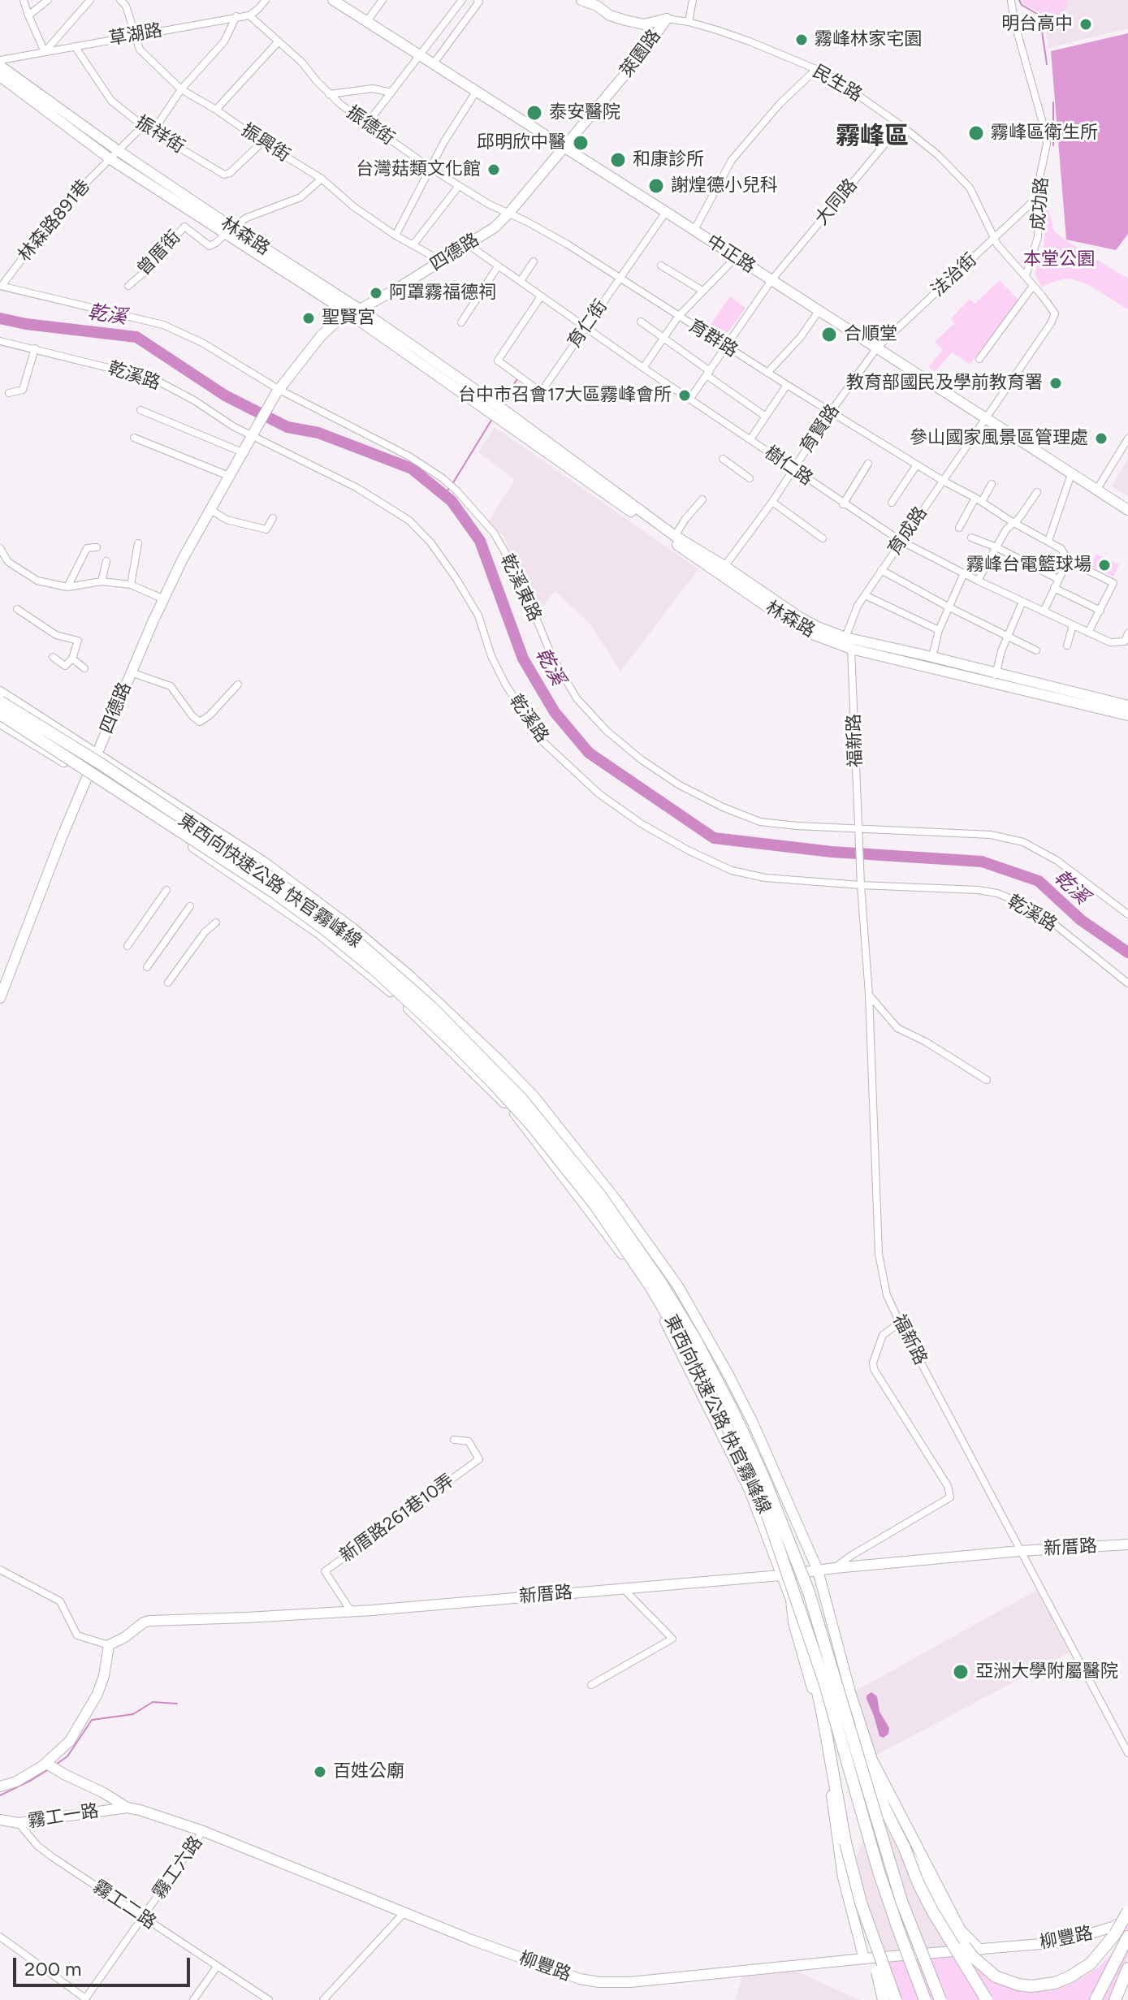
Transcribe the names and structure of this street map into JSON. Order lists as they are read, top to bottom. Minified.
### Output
{"streets":{"highway":["東西向快速公路 快官霧峰線"],"street":["草湖路","萊園路","民生路","振德街","振祥街","振興街","大同路","成功路","林森路891巷","林森路","四德路","曾厝街","中正路","法治街","育仁街","育群路","乾溪路","育賢路","樹仁路","育成路","乾溪東路","福新路","新厝路261巷10弄","新厝路","霧工一路","霧工六路","霧工二路","柳豐路"]},"crossings":[["草湖路","振德街"],["草湖路","振祥街"],["草湖路","振興街"],["萊園路","民生路"],["萊園路","四德路"],["萊園路","中正路"],["民生路","大同路"],["民生路","成功路"],["民生路","法治街"],["振德街","四德路"],["振德街","育群路"],["振祥街","振興街"],["振祥街","林森路891巷"],["振興街","四德路"],["振興街","曾厝街"],["大同路","中正路"],["大同路","育群路"],["大同路","樹仁路"],["林森路891巷","林森路"],["林森路891巷","乾溪東路"],["林森路","四德路"],["林森路","曾厝街"],["林森路","育賢路"],["林森路","育成路"],["林森路","福新路"],["四德路","中正路"],["四德路","育群路"],["四德路","乾溪路"],["四德路","樹仁路"],["四德路","乾溪東路"],["中正路","法治街"],["中正路","育仁街"],["中正路","育賢路"],["中正路","育成路"],["法治街","育賢路"],["育仁街","育群路"],["育仁街","樹仁路"],["育群路","育賢路"],["育群路","育成路"],["乾溪路","福新路"],["育賢路","樹仁路"],["樹仁路","育成路"],["乾溪東路","福新路"],["福新路","新厝路"],["新厝路261巷10弄","新厝路"],["霧工一路","霧工二路"],["霧工一路","柳豐路"],["霧工六路","霧工二路"],["霧工六路","柳豐路"]],"districts":["霧峰區"],"water":["乾溪"],"parks":["本堂公園"],"places":["明台高中","霧峰林家宅園","泰安醫院","霧峰區衛生所","邱明欣中醫","和康診所","台灣菇類文化館","謝煌德小兒科","阿罩霧福德祠","聖賢宮","合順堂","教育部國民及學前教育署","台中市召會17大區霧峰會所","參山國家風景區管理處","霧峰台電籃球場","亞洲大學附屬醫院","百姓公廟"],"scale_bar":"200 m"}
